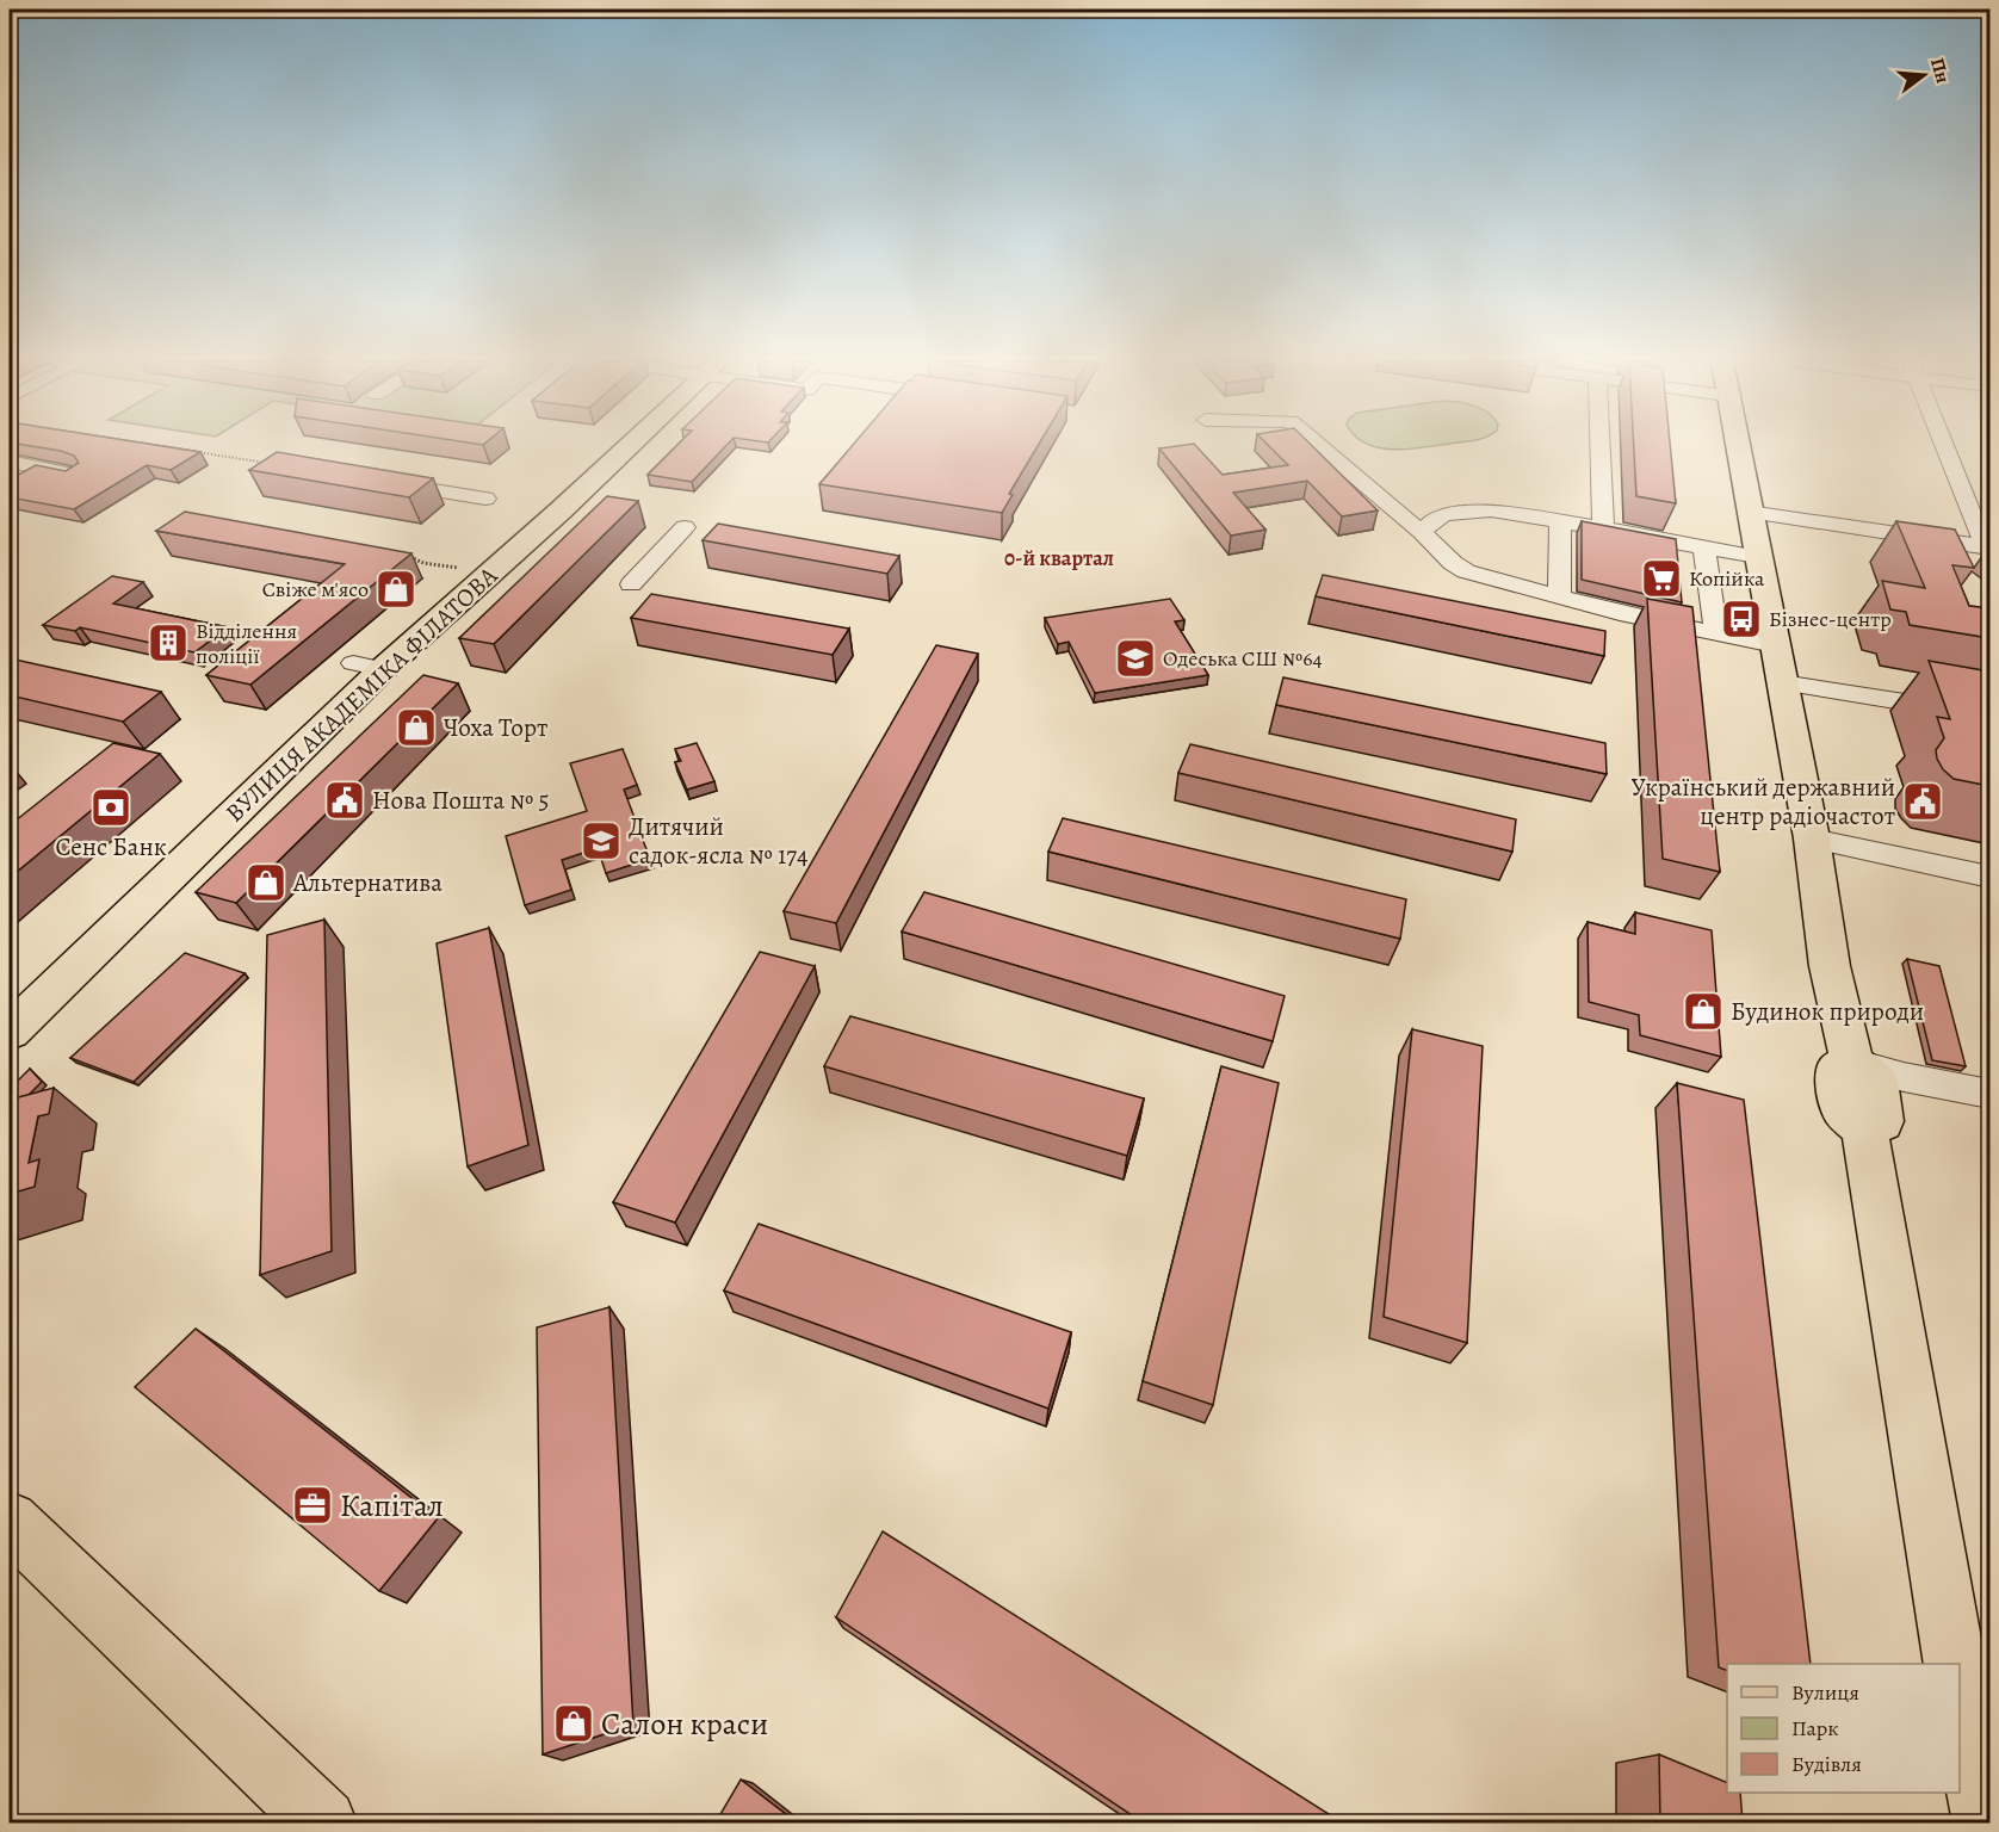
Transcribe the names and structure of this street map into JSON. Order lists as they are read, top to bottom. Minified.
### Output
{"streets":{"main road":["ВУЛИЦЯ АКАДЕМІКА ФІЛАТОВА"]},"districts":["0-й квартал"],"places":{"supermarket":["Копійка"],"shop":["Свіже м'ясо","Чоха Торт","Альтернатива","Будинок природи","Салон краси"],"bus stop":["Бізнес-центр"],"building":["Відділення поліції"],"school or university":["Одеська СШ №64","Дитячий садок-ясла № 174"],"public building":["Нова Пошта № 5","Український державний центр радіочастот"],"bank":["Сенс Банк"],"office":["Капітал"]},"legend":["Вулиця","Парк","Будівля"],"north":"right"}
